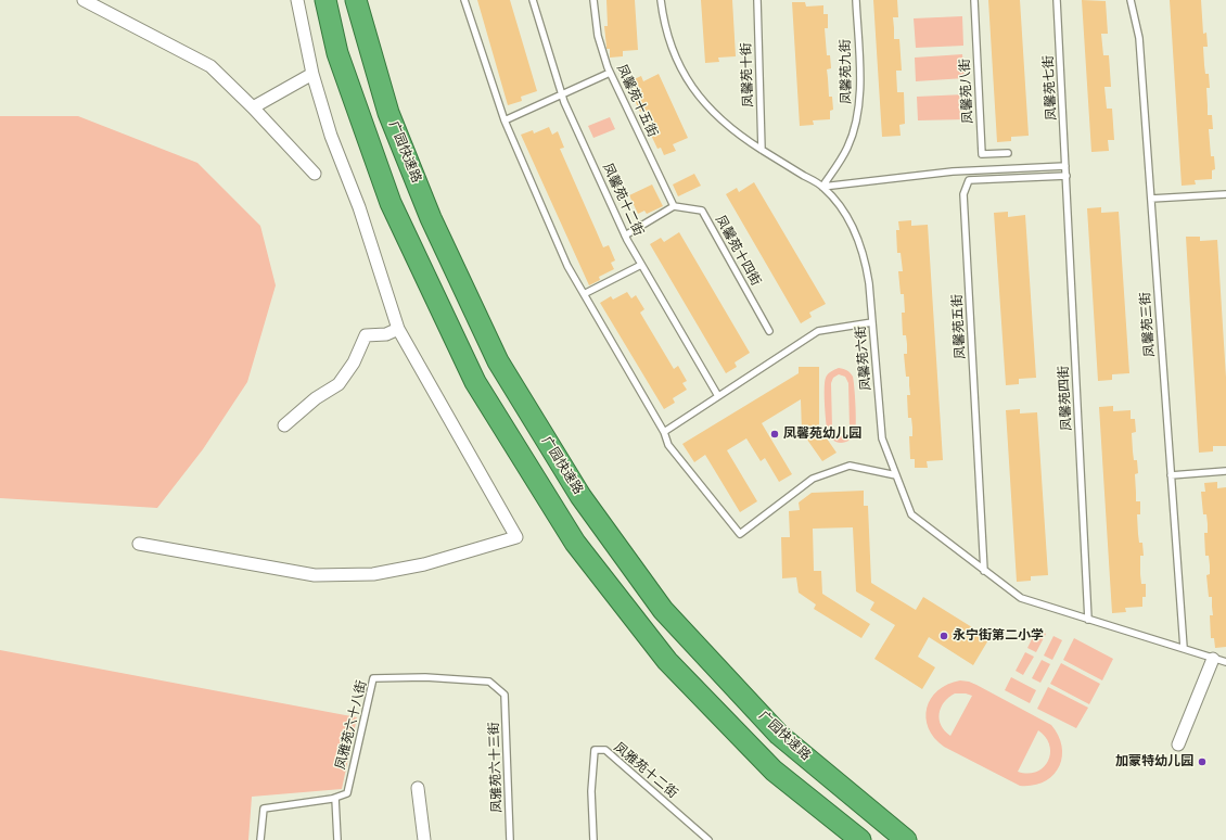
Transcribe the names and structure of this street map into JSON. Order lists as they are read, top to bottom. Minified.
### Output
{"streets":{"highway":["广园快速路"],"lane":["凤馨苑九街","凤馨苑十街","凤馨苑七街","凤馨苑八街","凤馨苑十五街","凤馨苑十二街","凤馨苑十四街","凤馨苑三街","凤馨苑五街","凤馨苑六街","凤馨苑四街","凤雅苑六十八街","凤雅苑六十三街","凤雅苑十二街"]},"crossings":[["凤馨苑九街","凤馨苑六街"],["凤馨苑十街","凤馨苑六街"],["凤馨苑七街","凤馨苑五街"],["凤馨苑七街","凤馨苑四街"],["凤馨苑十五街","凤馨苑十四街"],["凤馨苑三街","凤馨苑六街"],["凤馨苑五街","凤馨苑六街"],["凤馨苑五街","凤馨苑四街"],["凤馨苑六街","凤馨苑四街"],["凤雅苑六十八街","凤雅苑六十三街"]],"places":["凤馨苑幼儿园","永宁街第二小学","加蒙特幼儿园"]}
